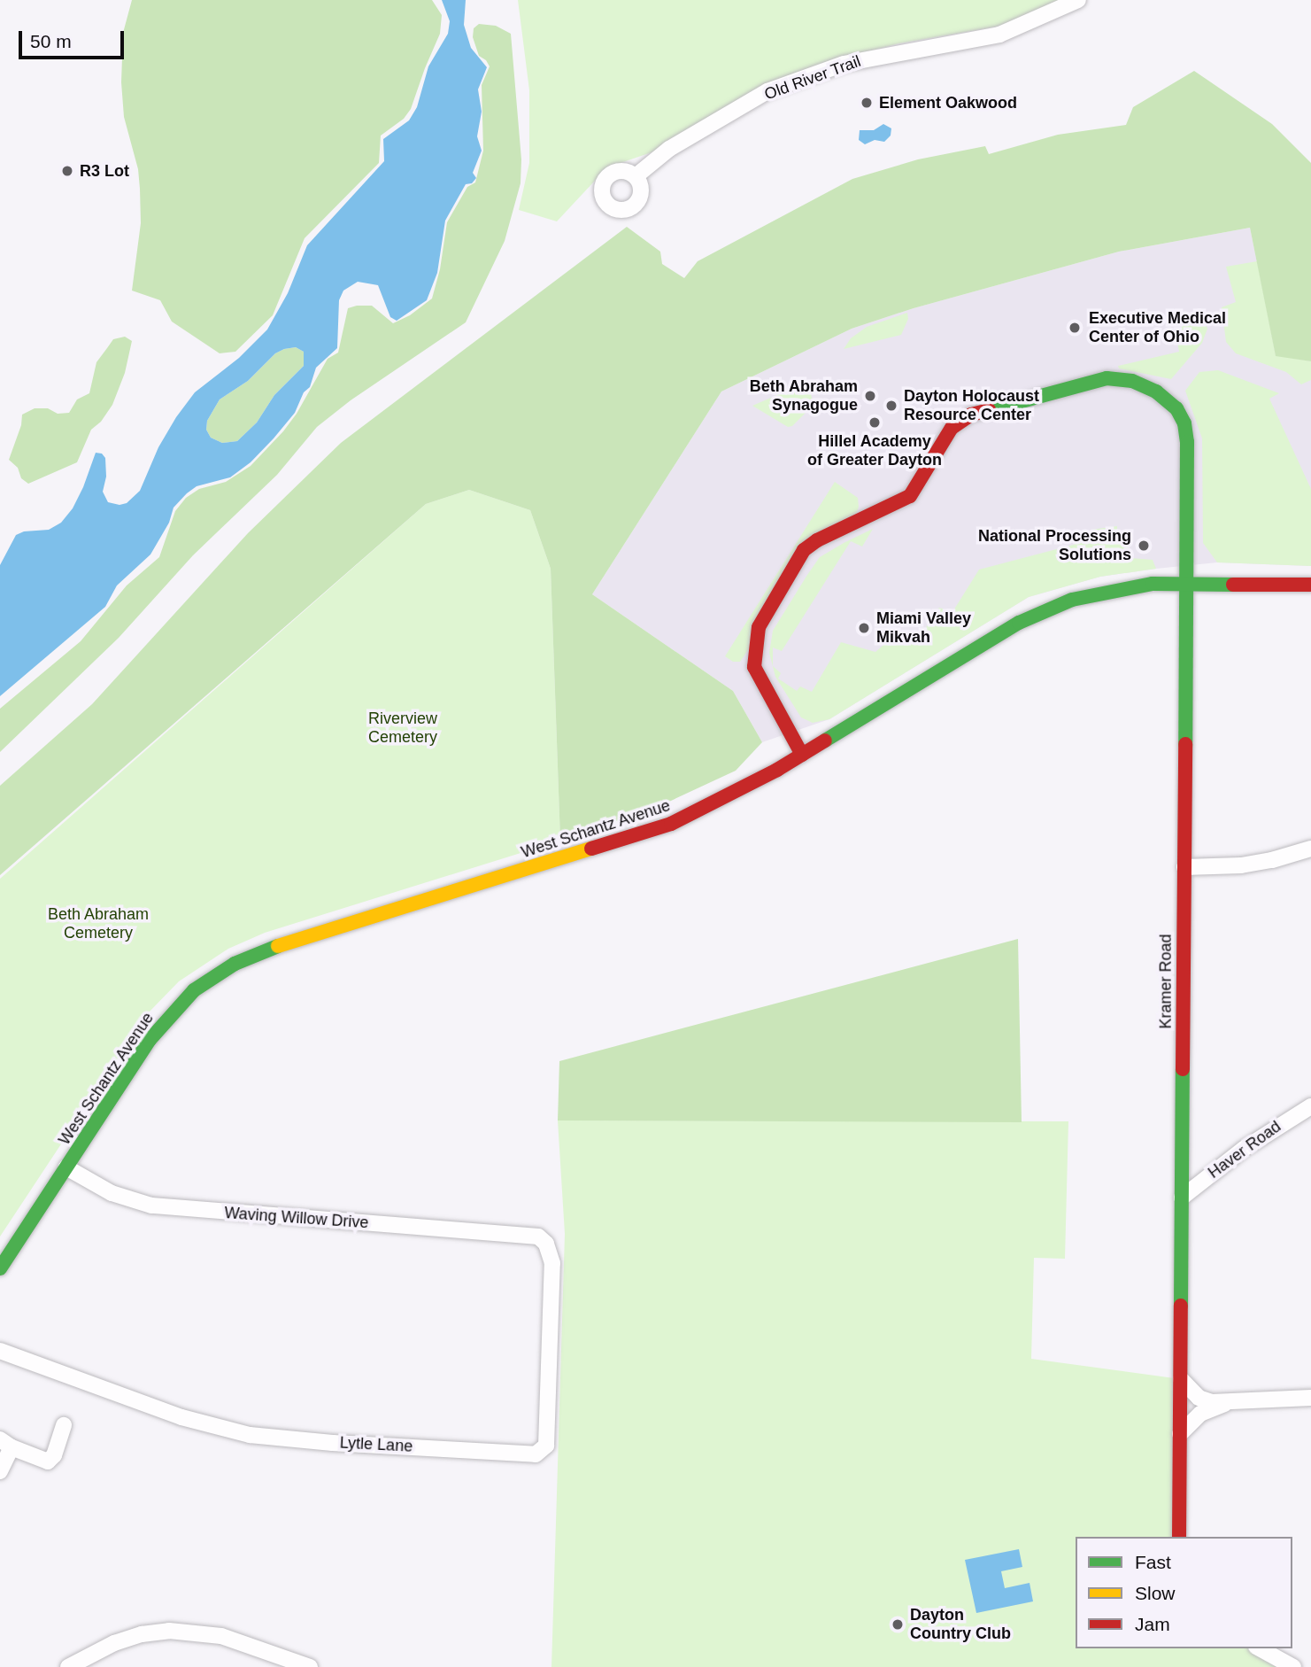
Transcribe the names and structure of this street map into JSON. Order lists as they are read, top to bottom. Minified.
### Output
{"streets":{"street":["Old River Trail","West Schantz Avenue","Kramer Road","Haver Road","Waving Willow Drive","Lytle Lane"]},"crossings":[["West Schantz Avenue","Kramer Road"],["West Schantz Avenue","Waving Willow Drive"],["Kramer Road","Haver Road"],["Waving Willow Drive","Lytle Lane"]],"parks":["Riverview Cemetery","Beth Abraham Cemetery"],"places":["Element Oakwood","R3 Lot","Executive Medical Center of Ohio","Beth Abraham Synagogue","Dayton Holocaust Resource Center","Hillel Academy of Greater Dayton","National Processing Solutions","Miami Valley Mikvah","Dayton Country Club"],"legend":["Fast","Slow","Jam"],"scale_bar":"50 m"}
